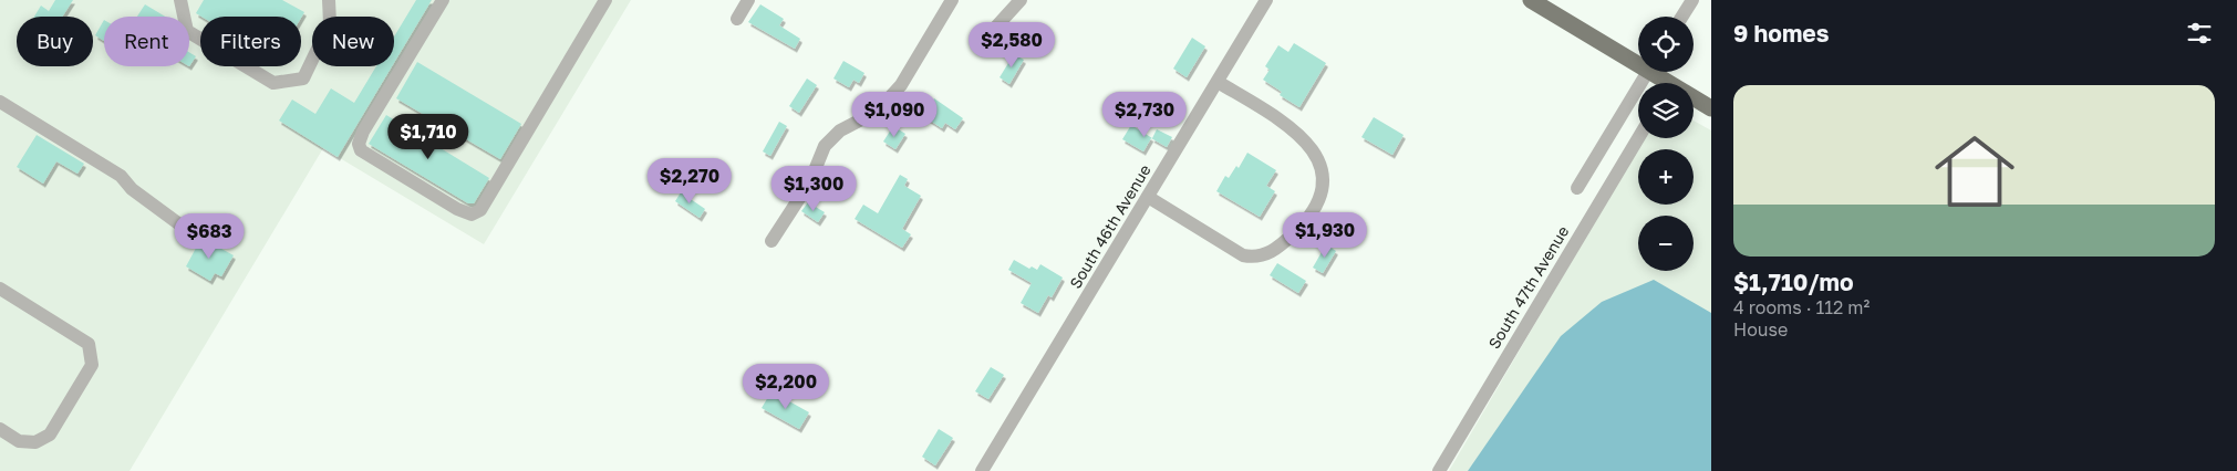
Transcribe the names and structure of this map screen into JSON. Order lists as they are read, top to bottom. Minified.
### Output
{"streets":{"street":["South 46th Avenue","South 47th Avenue"]},"page":{"heading":"9 homes","map_buttons":["+","−"],"chip":["Buy","Rent","Filters","New"],"price":["$2,580","$1,090","$2,730","$1,710","$2,270","$1,300","$1,930","$683","$2,200"],"list":[{"name":"$1,710/mo","note":"4 rooms · 112 m² · House"}]}}
